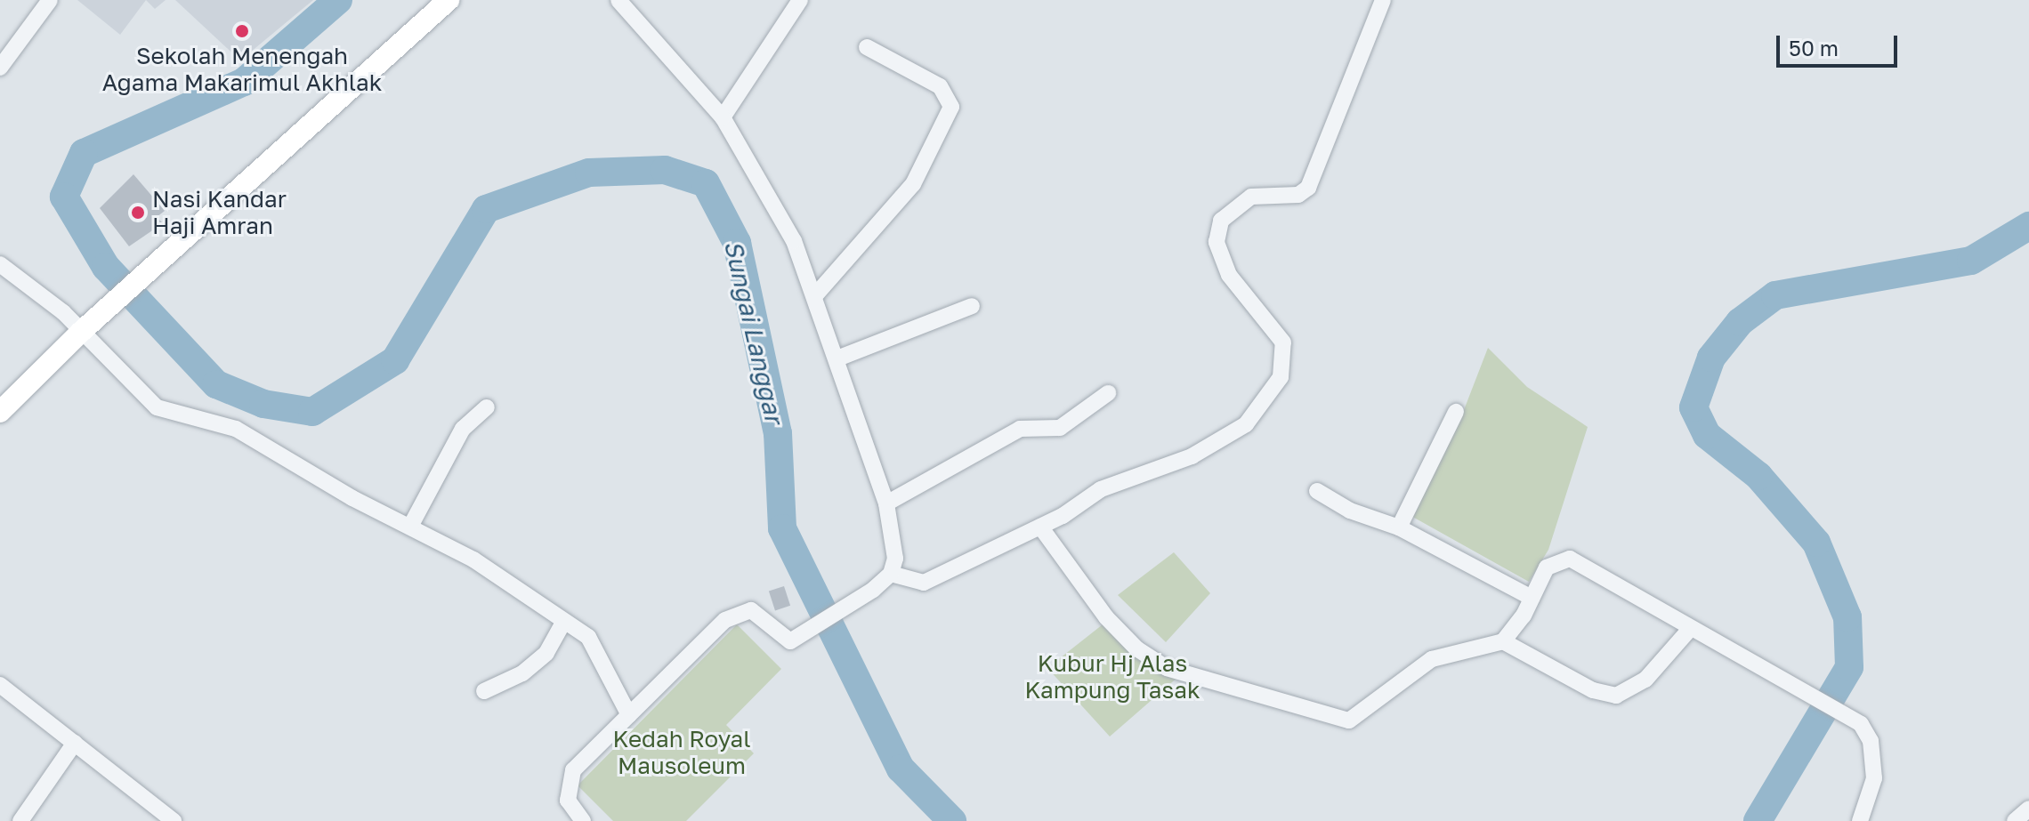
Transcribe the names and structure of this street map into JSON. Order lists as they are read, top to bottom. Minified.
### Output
{"water":["Sungai Langgar"],"parks":["Kubur Hj Alas Kampung Tasak","Kedah Royal Mausoleum"],"places":["Sekolah Menengah Agama Makarimul Akhlak","Nasi Kandar Haji Amran"],"scale_bar":"50 m"}
